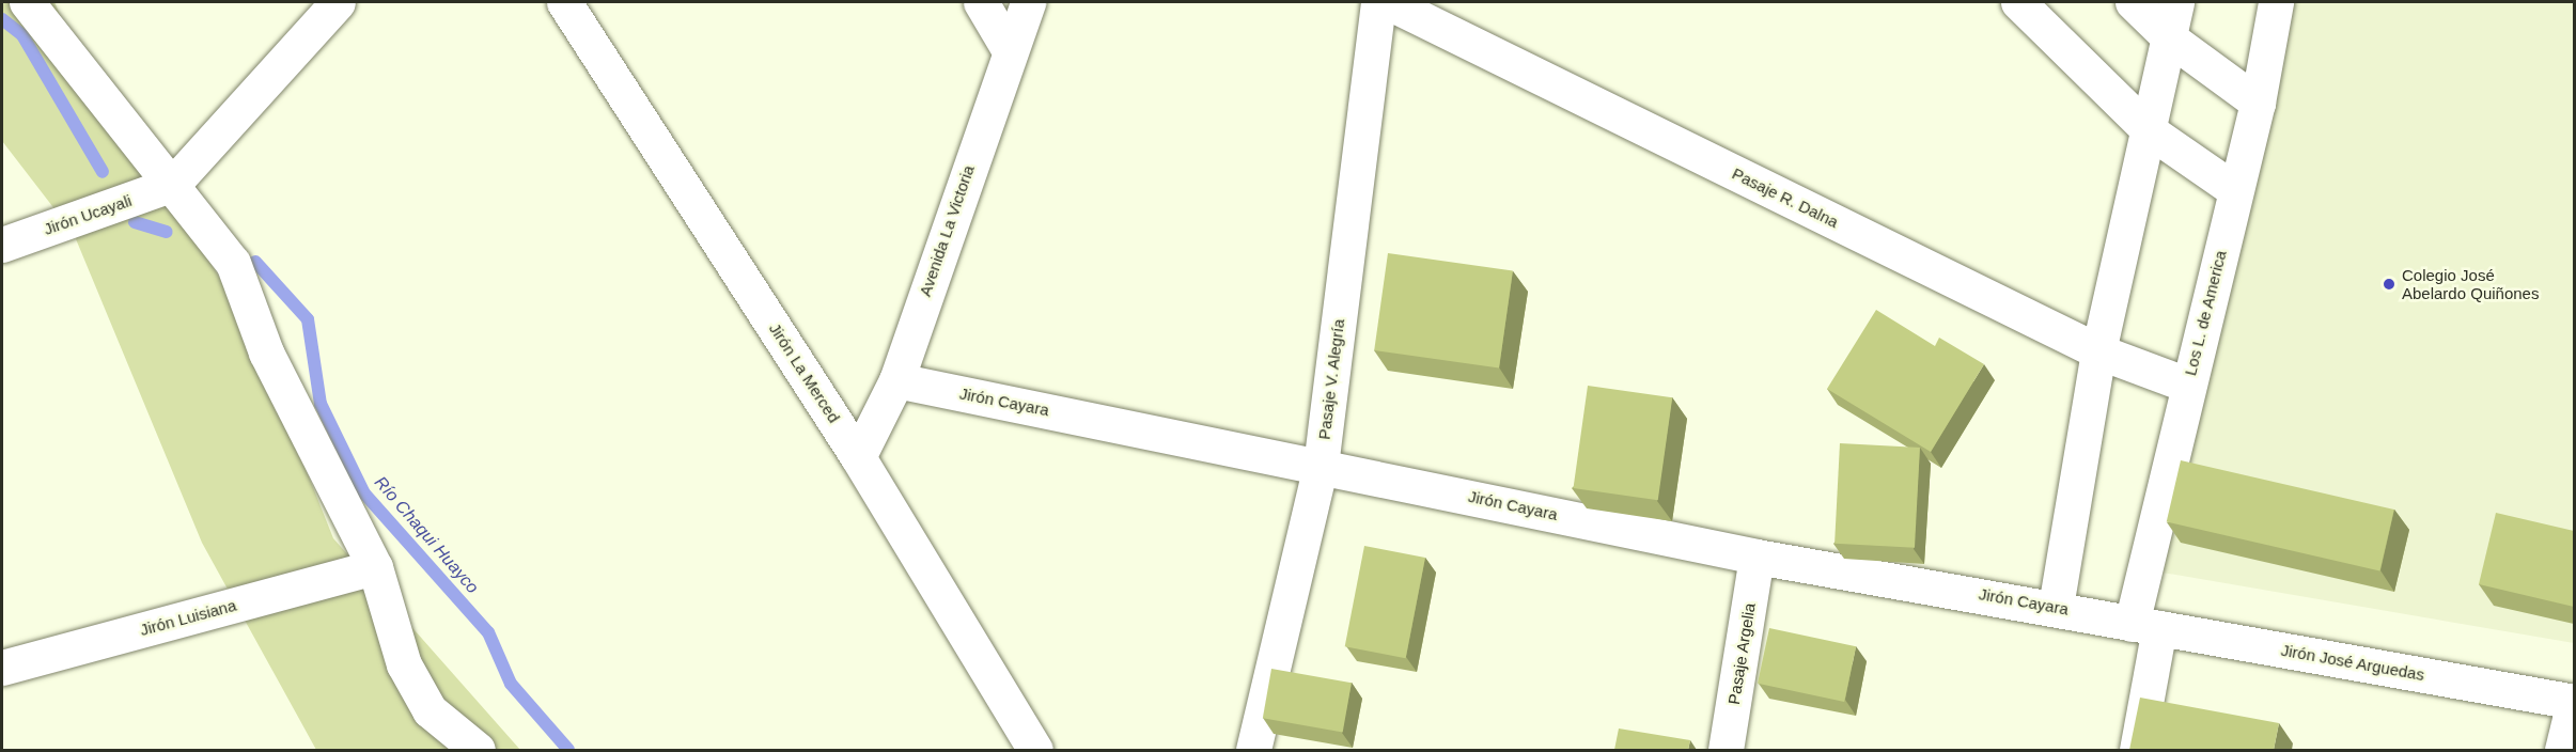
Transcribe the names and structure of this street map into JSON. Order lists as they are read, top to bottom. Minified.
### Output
{"streets":{"street":["Pasaje R. Dalna","Jirón Ucayali","Avenida La Victoria","Los L. de America","Jirón La Merced","Pasaje V. Alegría","Jirón Cayara","Jirón Luisiana","Pasaje Argelia","Jirón José Arguedas"]},"crossings":[["Pasaje R. Dalna","Los L. de America"],["Avenida La Victoria","Jirón La Merced"],["Avenida La Victoria","Jirón Cayara"],["Los L. de America","Jirón Cayara"],["Los L. de America","Jirón José Arguedas"],["Pasaje V. Alegría","Jirón Cayara"],["Jirón Cayara","Pasaje Argelia"],["Jirón Cayara","Jirón José Arguedas"]],"water":["Río Chaqui Huayco"],"places":["Colegio José Abelardo Quiñones"]}
